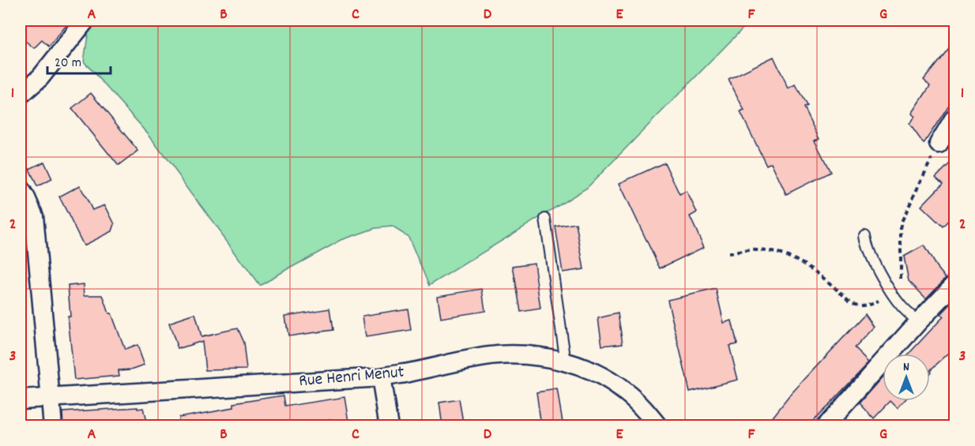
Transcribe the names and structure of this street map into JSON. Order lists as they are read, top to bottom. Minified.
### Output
{"streets":{"street":["Rue Henri Menut"]},"scale_bar":"20 m","north":"top","grid":{"columns":["A","B","C","D","E","F","G"],"rows":["1","2","3"]}}
